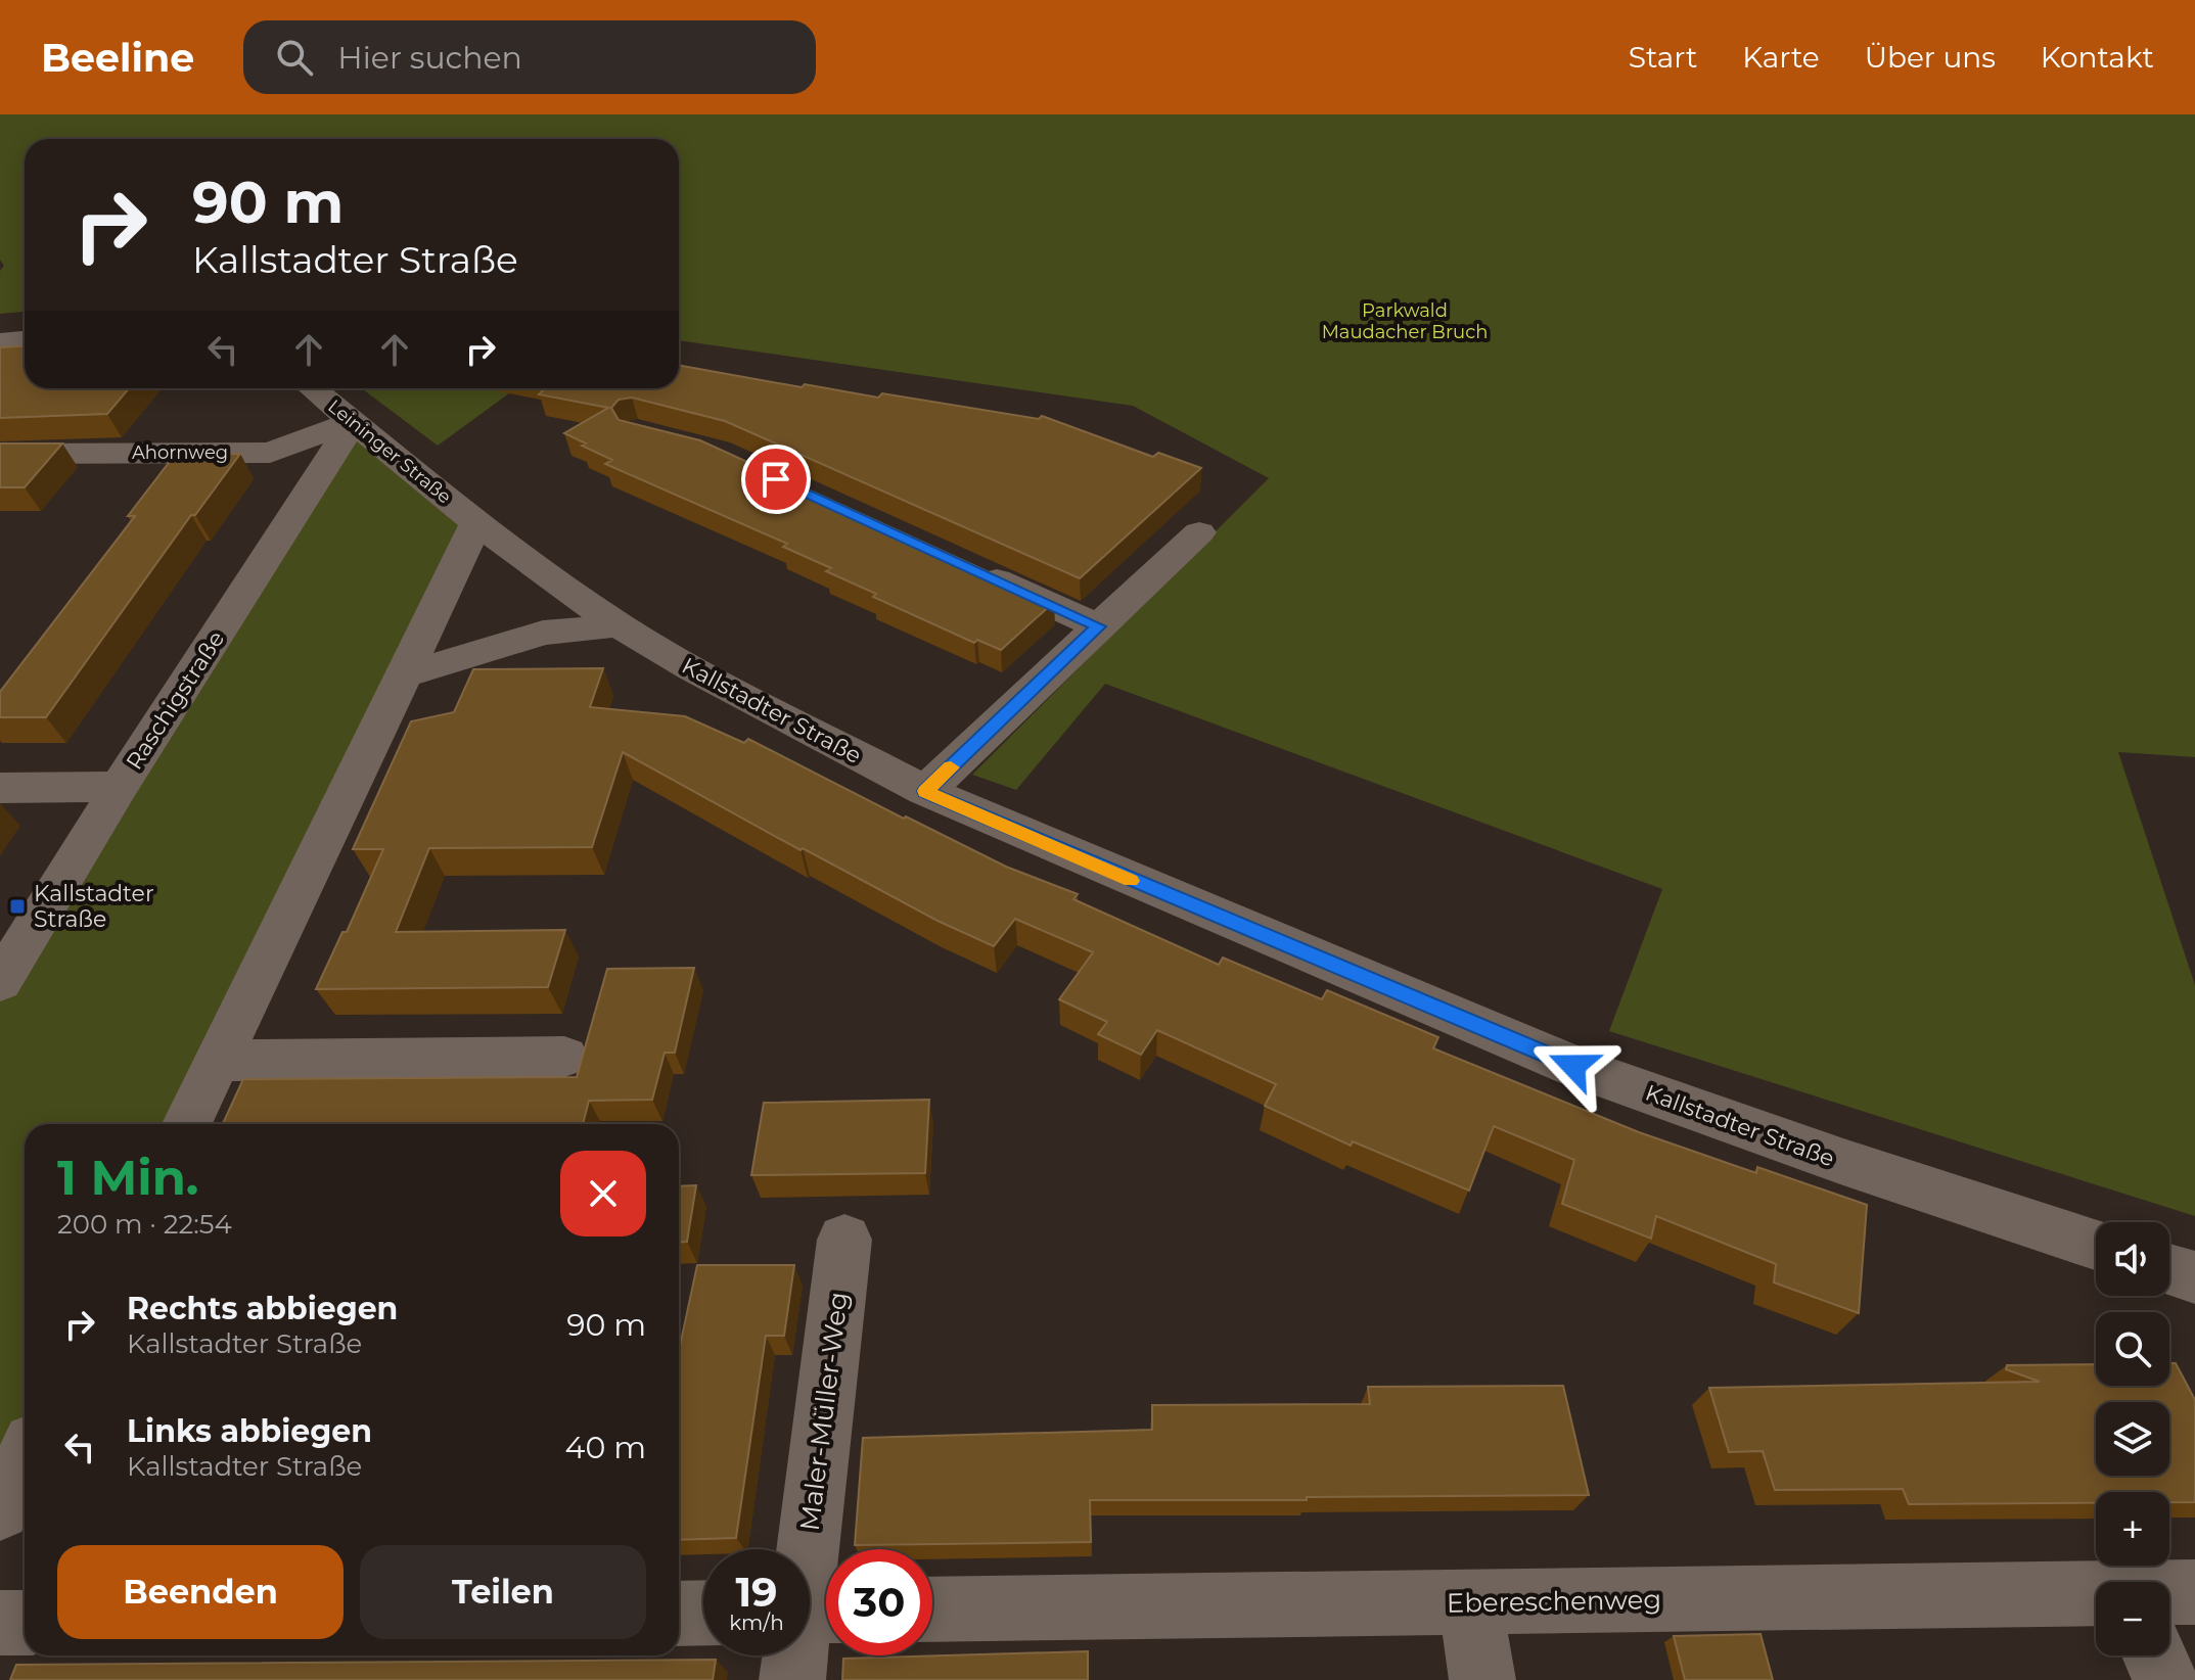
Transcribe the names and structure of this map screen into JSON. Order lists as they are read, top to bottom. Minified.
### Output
{"streets":{"street":["Leininger Straße","Ahornweg","Raschigstraße","Kallstadter Straße","Maler-Müller-Weg","Ebereschenweg"]},"crossings":[["Leininger Straße","Ahornweg"],["Leininger Straße","Raschigstraße"],["Leininger Straße","Kallstadter Straße"],["Ahornweg","Raschigstraße"]],"parks":["Parkwald Maudacher Bruch"],"places":{"transit":["Kallstadter Straße"]},"page":{"header":"Beeline","search":"Hier suchen","nav":["Start","Karte","Über uns","Kontakt"],"turn":["90 m","Kallstadter Straße"],"heading":["1 Min.","200 m · 22:54"],"map_buttons":["+","−"],"list":[{"name":"Rechts abbiegen","note":"Kallstadter Straße","value":"90 m"},{"name":"Links abbiegen","note":"Kallstadter Straße","value":"40 m"}],"buttons":["Beenden","Teilen"],"speed":"19 km/h","limit":"30"}}
